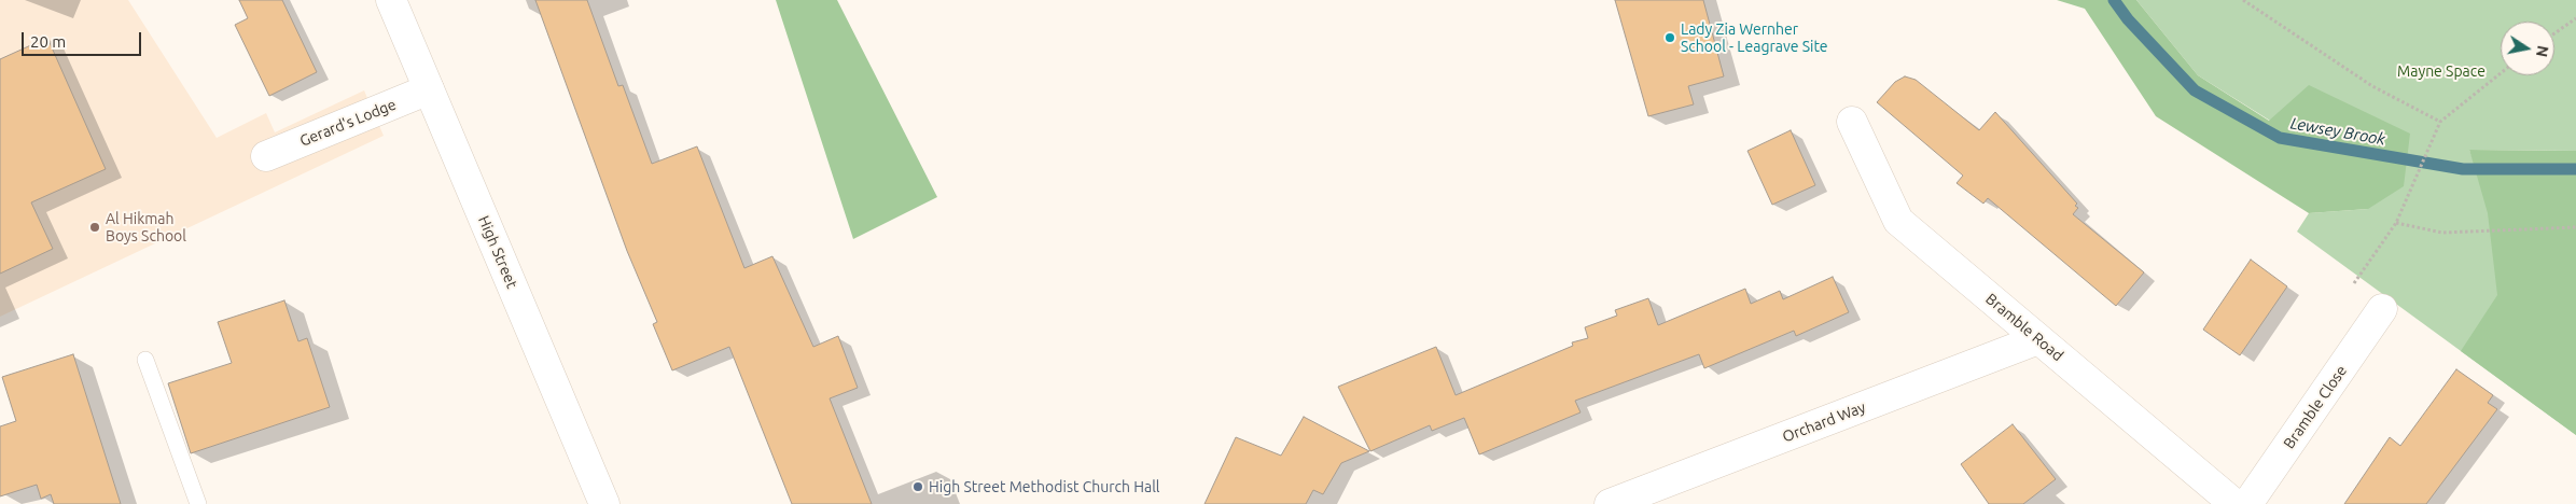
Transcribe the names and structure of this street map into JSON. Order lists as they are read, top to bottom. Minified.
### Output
{"streets":{"street":["Gerard's Lodge","High Street","Bramble Road","Bramble Close","Orchard Way"]},"crossings":[["Gerard's Lodge","High Street"],["Bramble Road","Orchard Way"]],"water":["Lewsey Brook"],"parks":["Mayne Space"],"places":["Lady Zia Wernher School - Leagrave Site","Al Hikmah Boys School","High Street Methodist Church Hall"],"scale_bar":"20 m","north":"right"}
